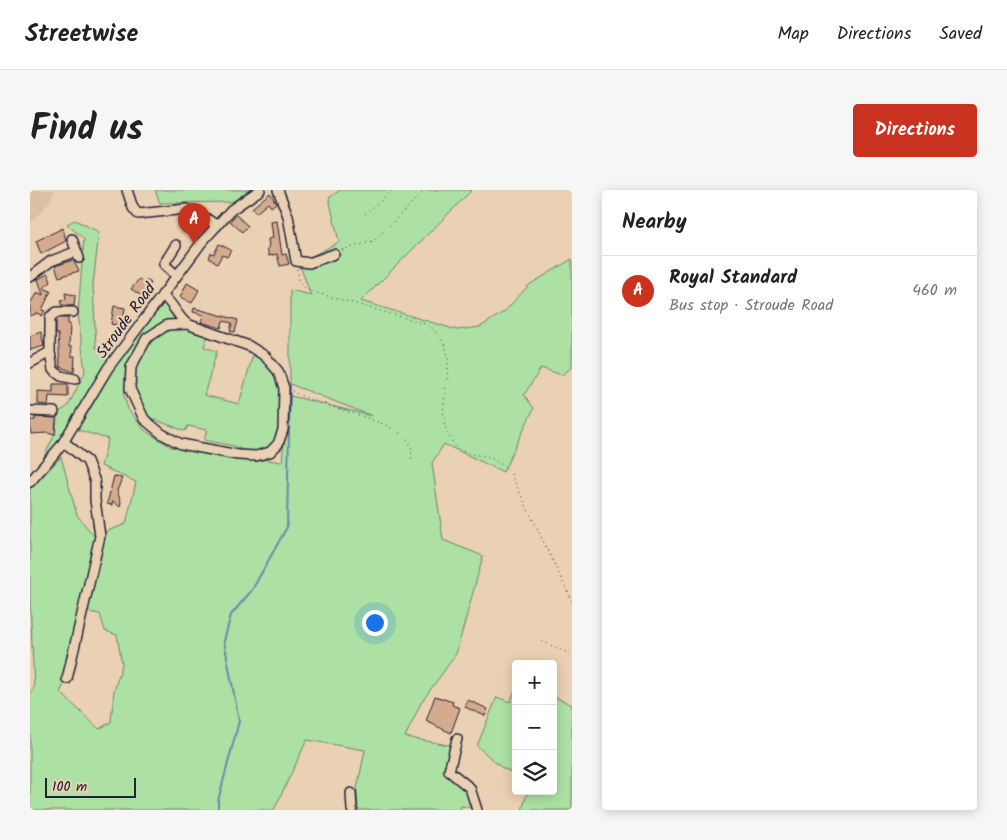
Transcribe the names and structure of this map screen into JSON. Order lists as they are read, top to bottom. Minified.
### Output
{"streets":{"street":["Stroude Road"]},"scale_bar":"100 m","page":{"header":"Streetwise","nav":["Map","Directions","Saved"],"title":"Find us","buttons":"Directions","heading":"Nearby","pins":"A","list":[{"mark":"A","name":"Royal Standard","note":"Bus stop · Stroude Road","value":"460 m"}],"map_buttons":["+","−"],"scale":"100 m"}}
